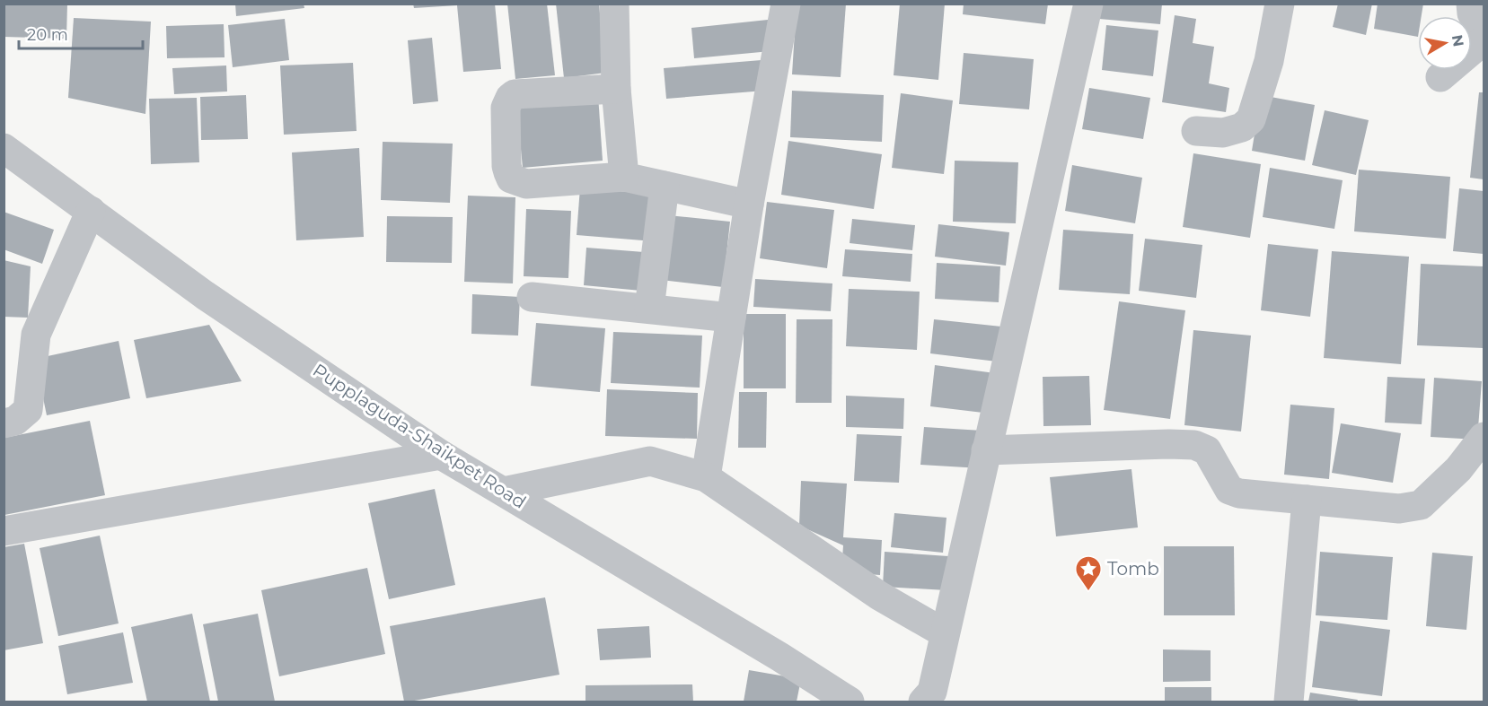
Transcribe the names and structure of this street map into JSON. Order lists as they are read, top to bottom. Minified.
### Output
{"streets":{"street":["Pupplaguda-Shaikpet Road"]},"places":{"place":["Tomb"]},"scale_bar":"20 m","north":"right"}
